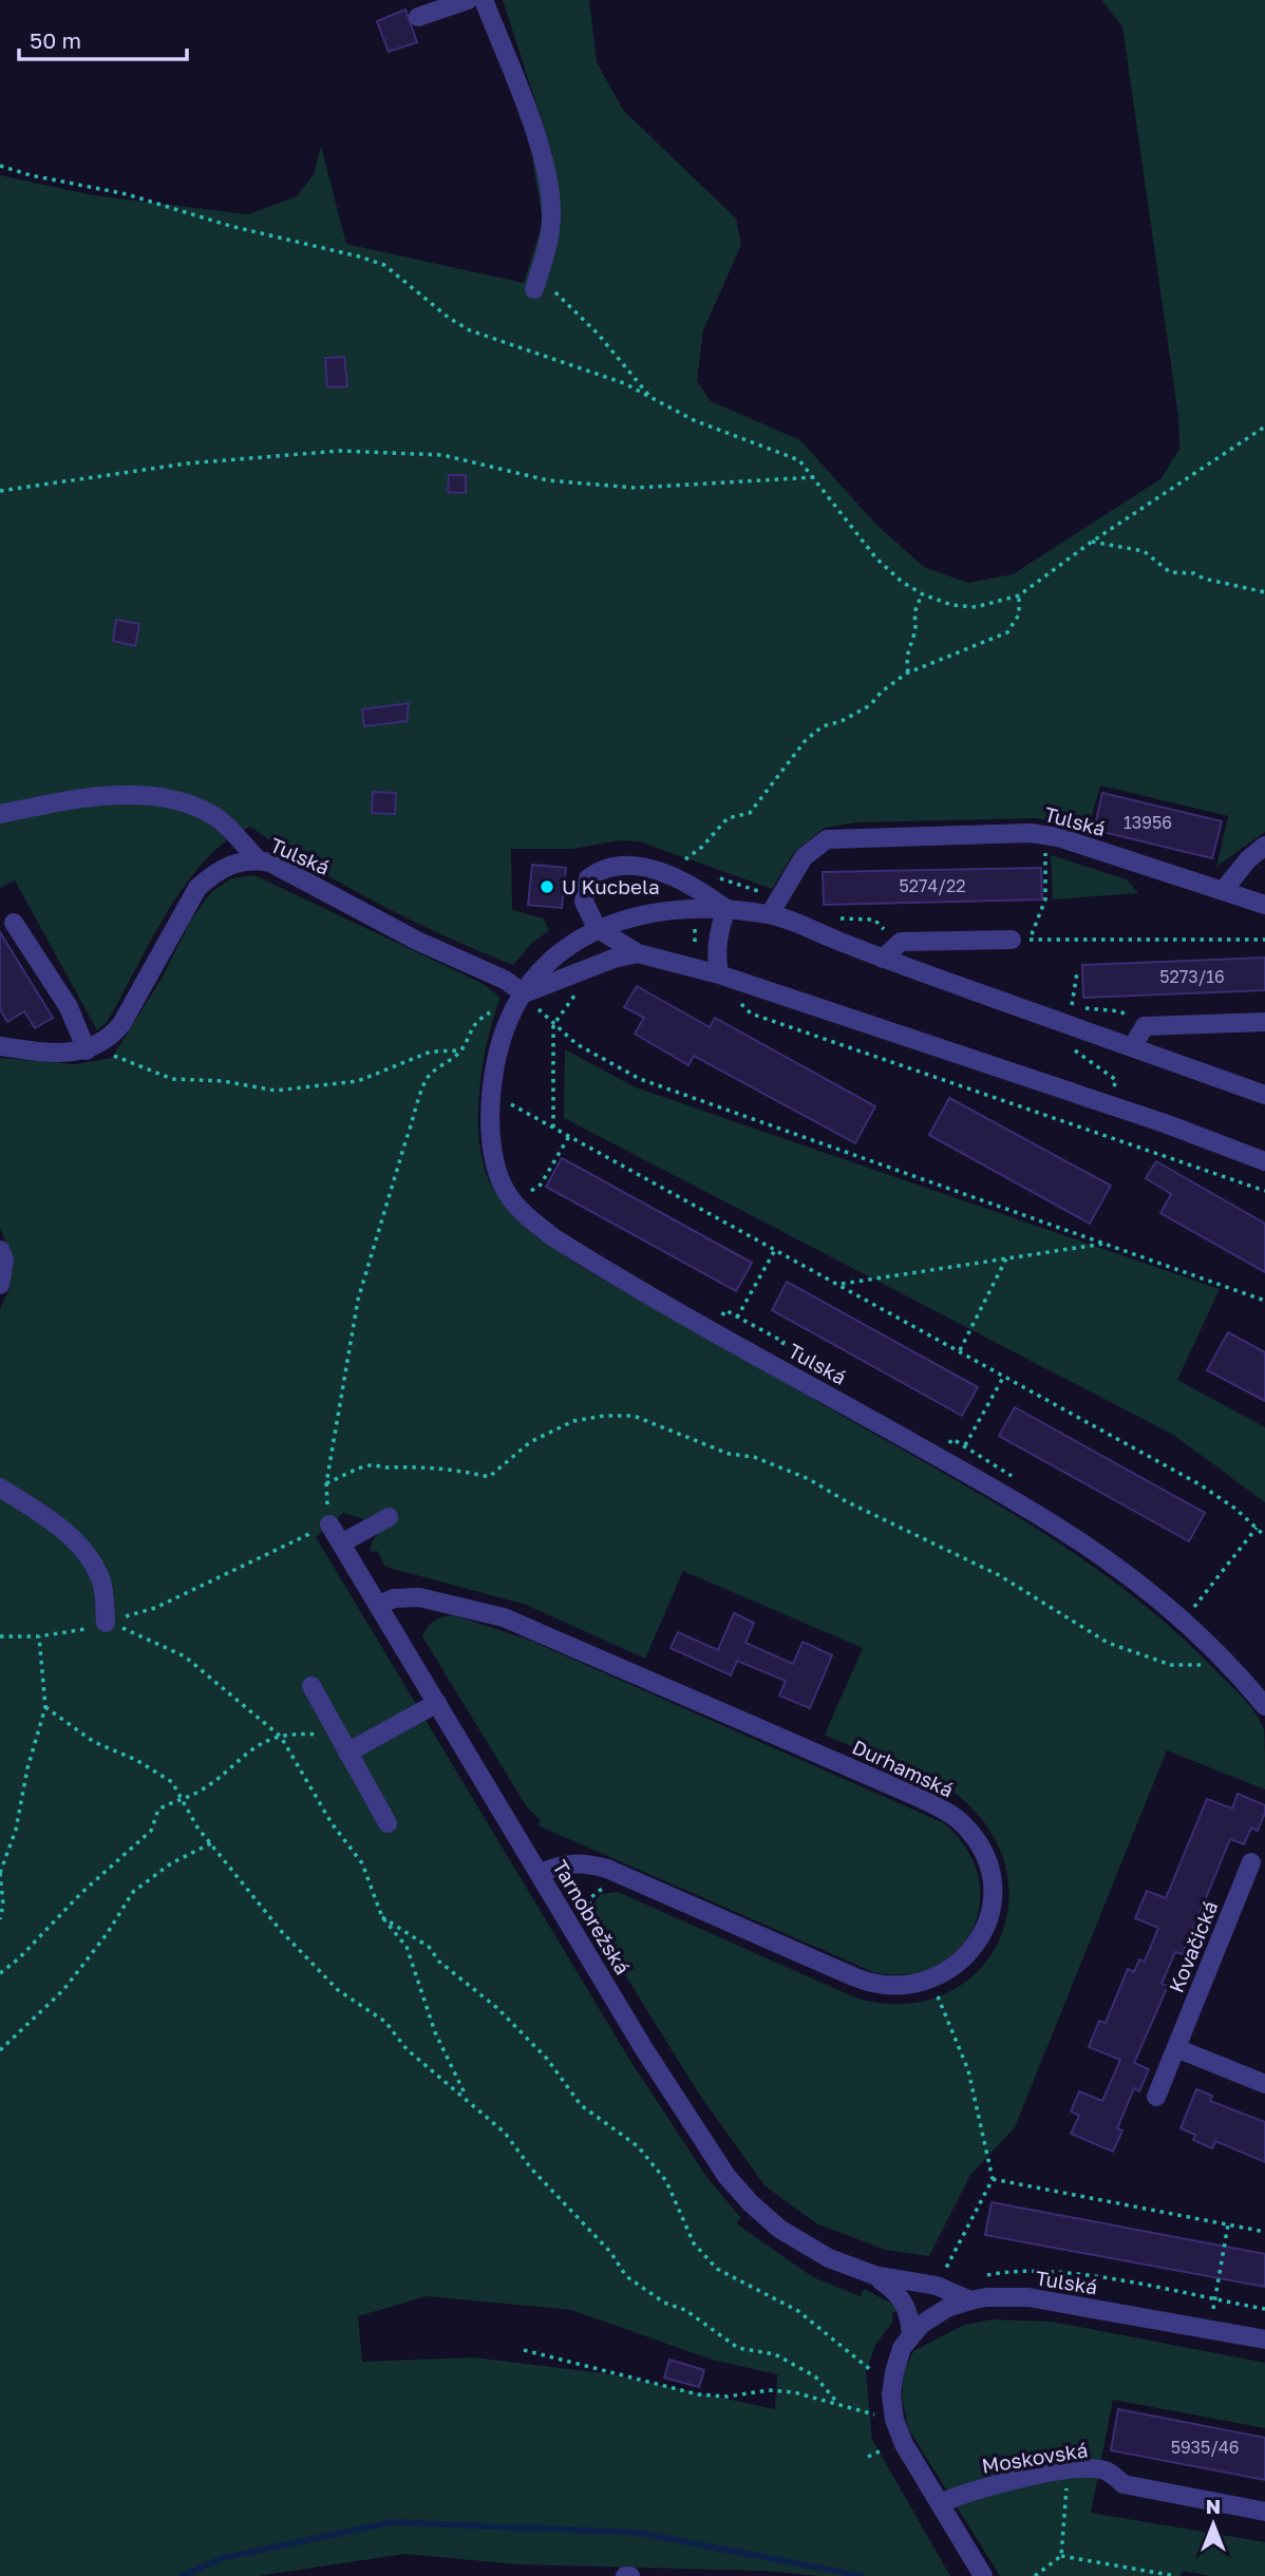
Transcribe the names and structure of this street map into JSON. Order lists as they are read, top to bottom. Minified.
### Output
{"streets":{"street":["Tulská","Durhamská","Tarnobrežská","Kovačická","Moskovská"]},"crossings":[["Tulská","Tarnobrežská"],["Durhamská","Tarnobrežská"]],"places":["U Kucbela"],"house_numbers":["13956","5274/22","5273/16","5935/46"],"scale_bar":"50 m","north":"top"}
